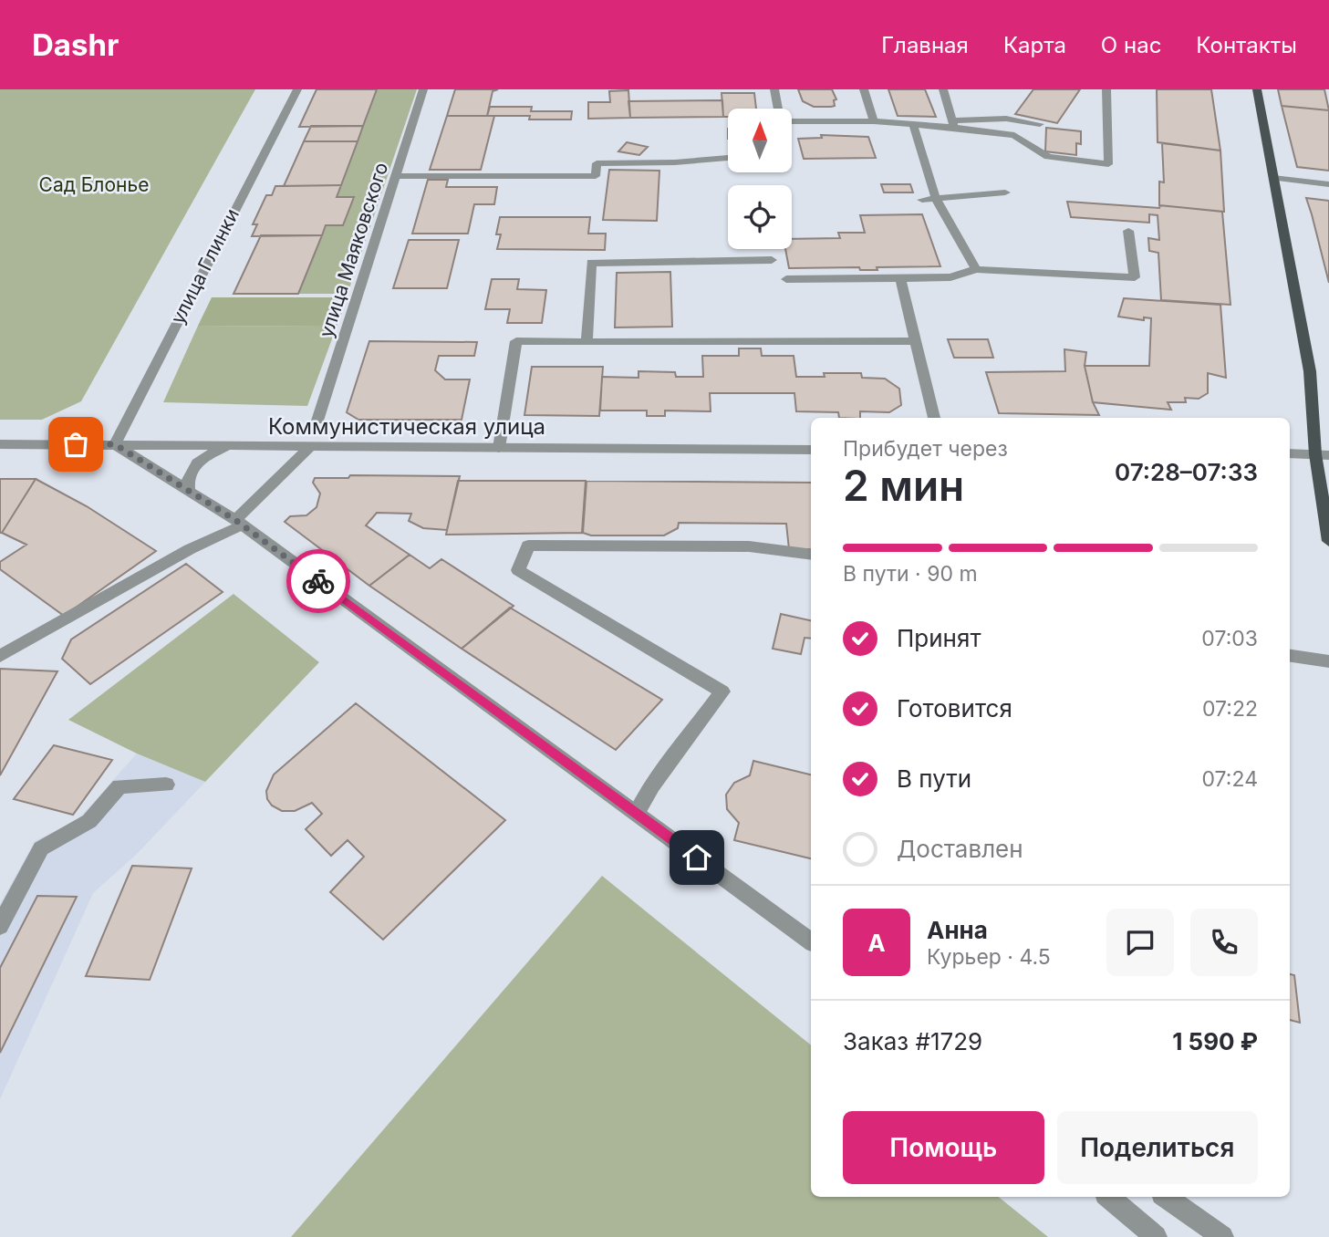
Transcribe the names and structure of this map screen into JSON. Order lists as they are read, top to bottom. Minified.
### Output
{"streets":{"street":["улица Маяковского","улица Глинки","Коммунистическая улица"]},"crossings":[["улица Глинки","Коммунистическая улица"]],"parks":["Сад Блонье"],"north":"top","page":{"header":"Dashr","nav":["Главная","Карта","О нас","Контакты"],"heading":["2 мин","Прибудет через","07:28–07:33"],"panel":["Анна","Курьер · 4.5","Заказ #1729","1 590 ₽"],"bar":"В пути · 90 m","list":[["Принят","07:03"],["Готовится","07:22"],["В пути","07:24"],"Доставлен"],"round":"А","buttons":["Помощь","Поделиться"]}}
